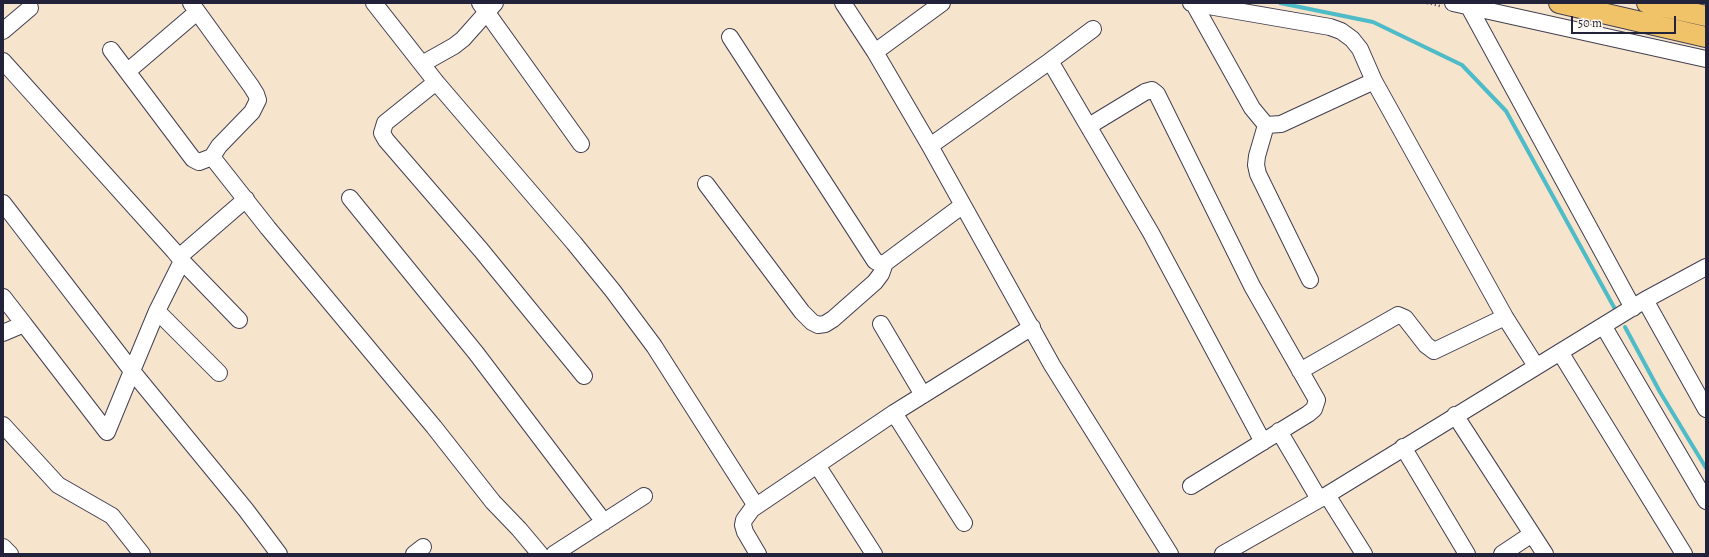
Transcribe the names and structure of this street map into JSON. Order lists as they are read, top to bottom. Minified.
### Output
{"scale_bar":"50 m"}
